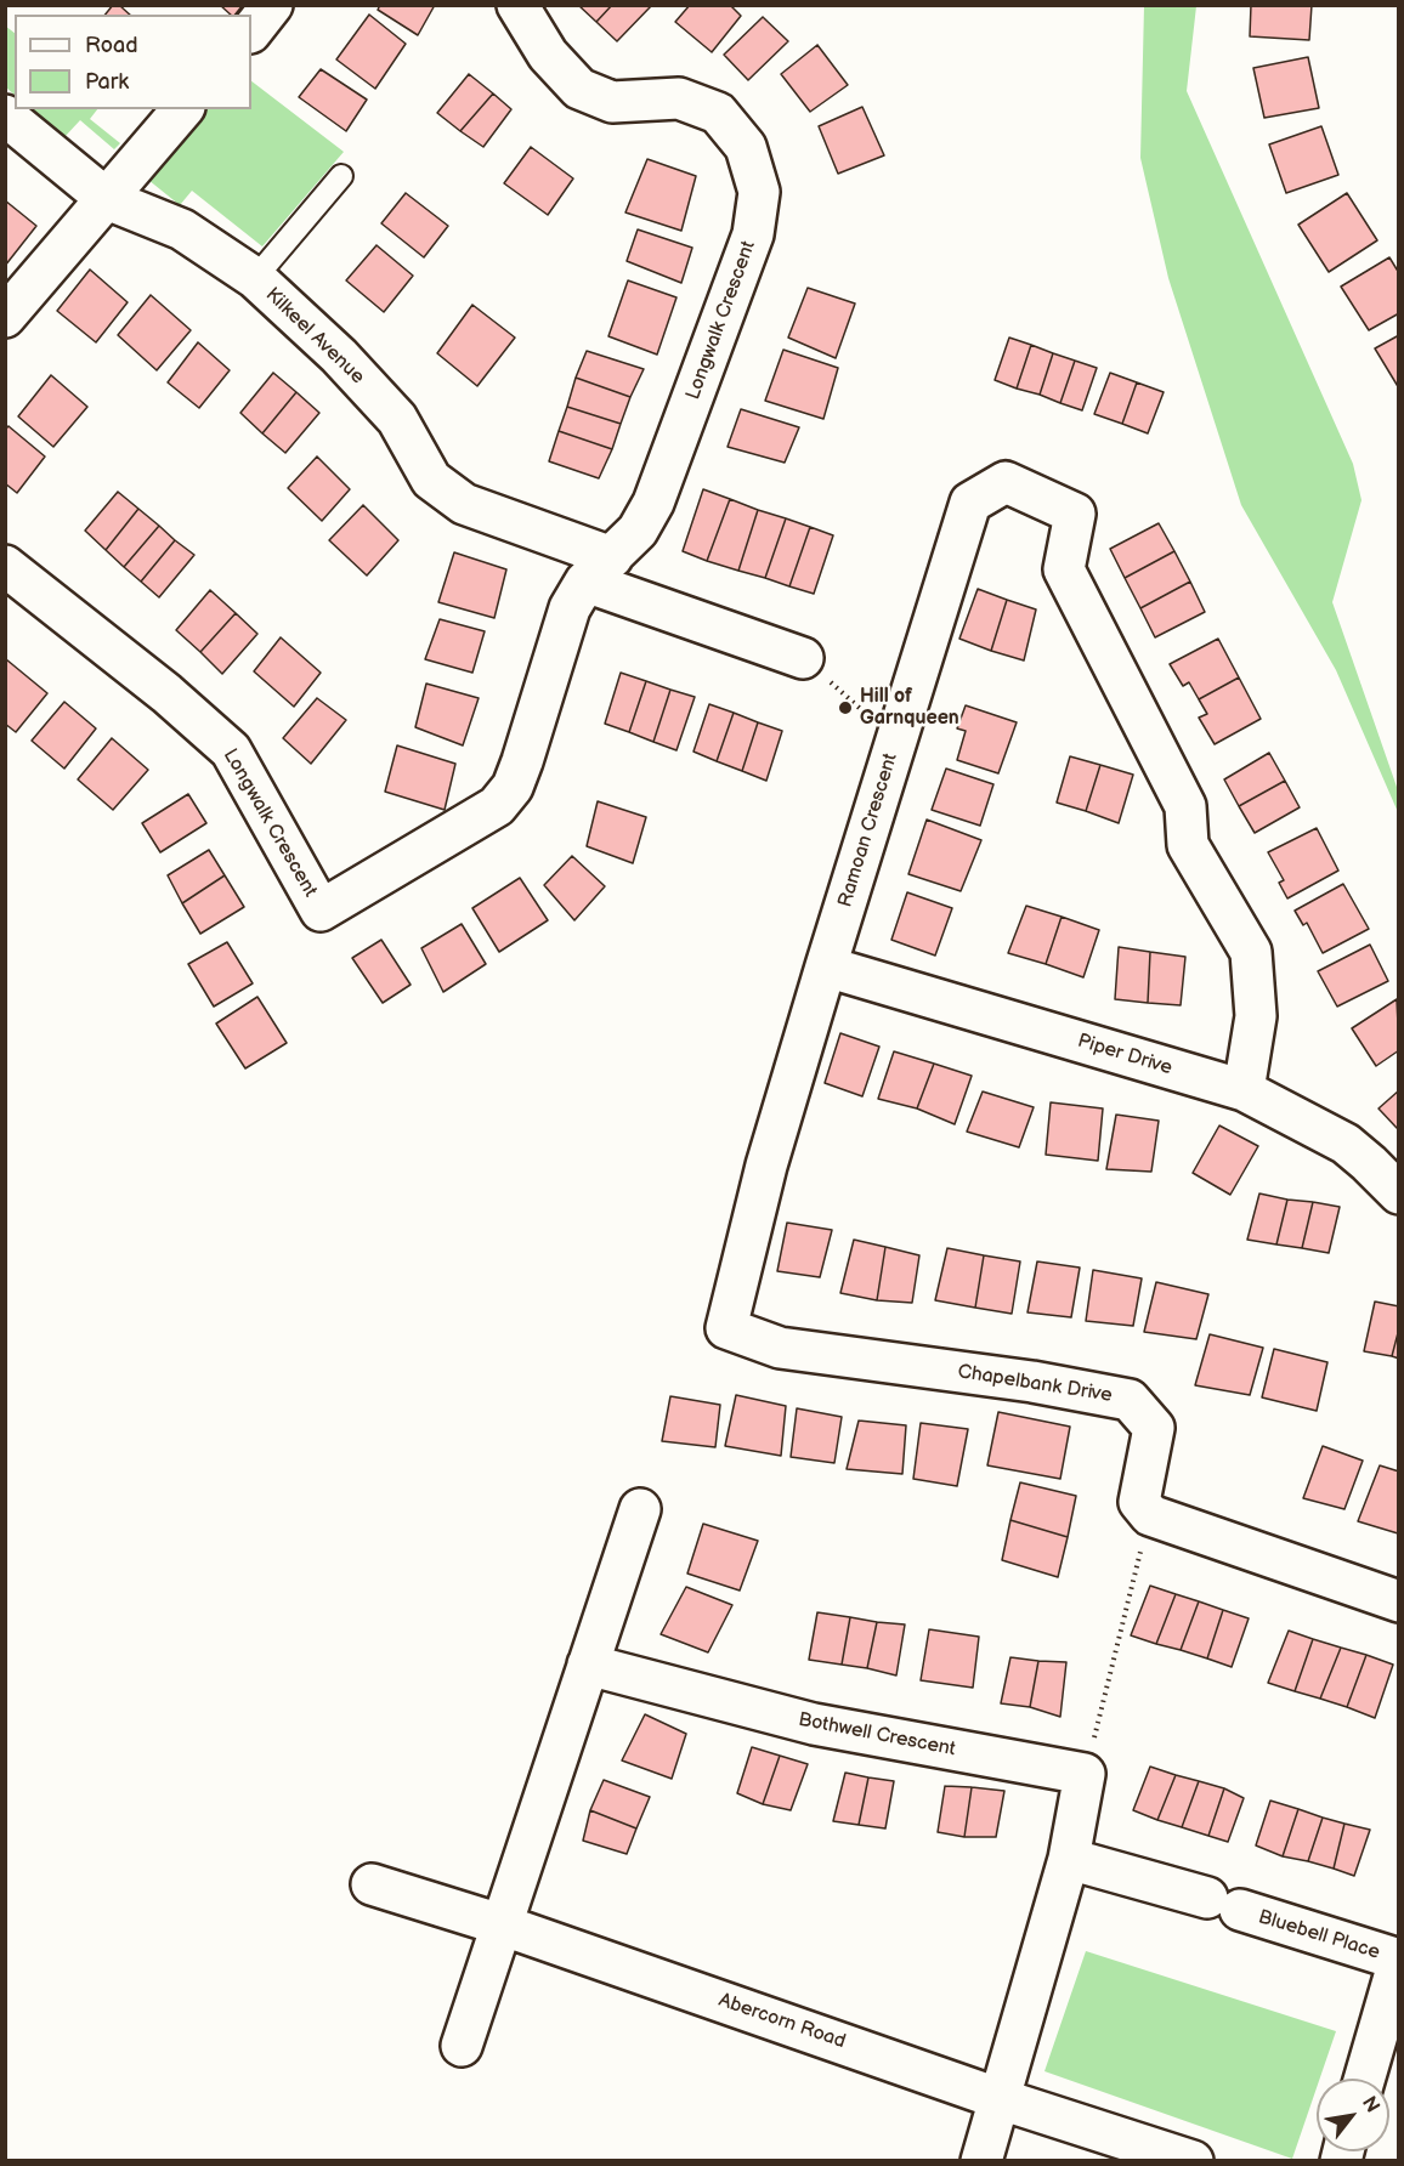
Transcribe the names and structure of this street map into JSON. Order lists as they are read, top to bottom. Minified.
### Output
{"streets":{"street":["Longwalk Crescent","Kilkeel Avenue","Ramoan Crescent","Piper Drive","Chapelbank Drive","Bothwell Crescent","Bluebell Place","Abercorn Road"]},"crossings":[["Longwalk Crescent","Kilkeel Avenue"],["Ramoan Crescent","Piper Drive"],["Ramoan Crescent","Chapelbank Drive"]],"places":["Hill of Garnqueen"],"legend":["Road","Park"],"north":"top right"}
